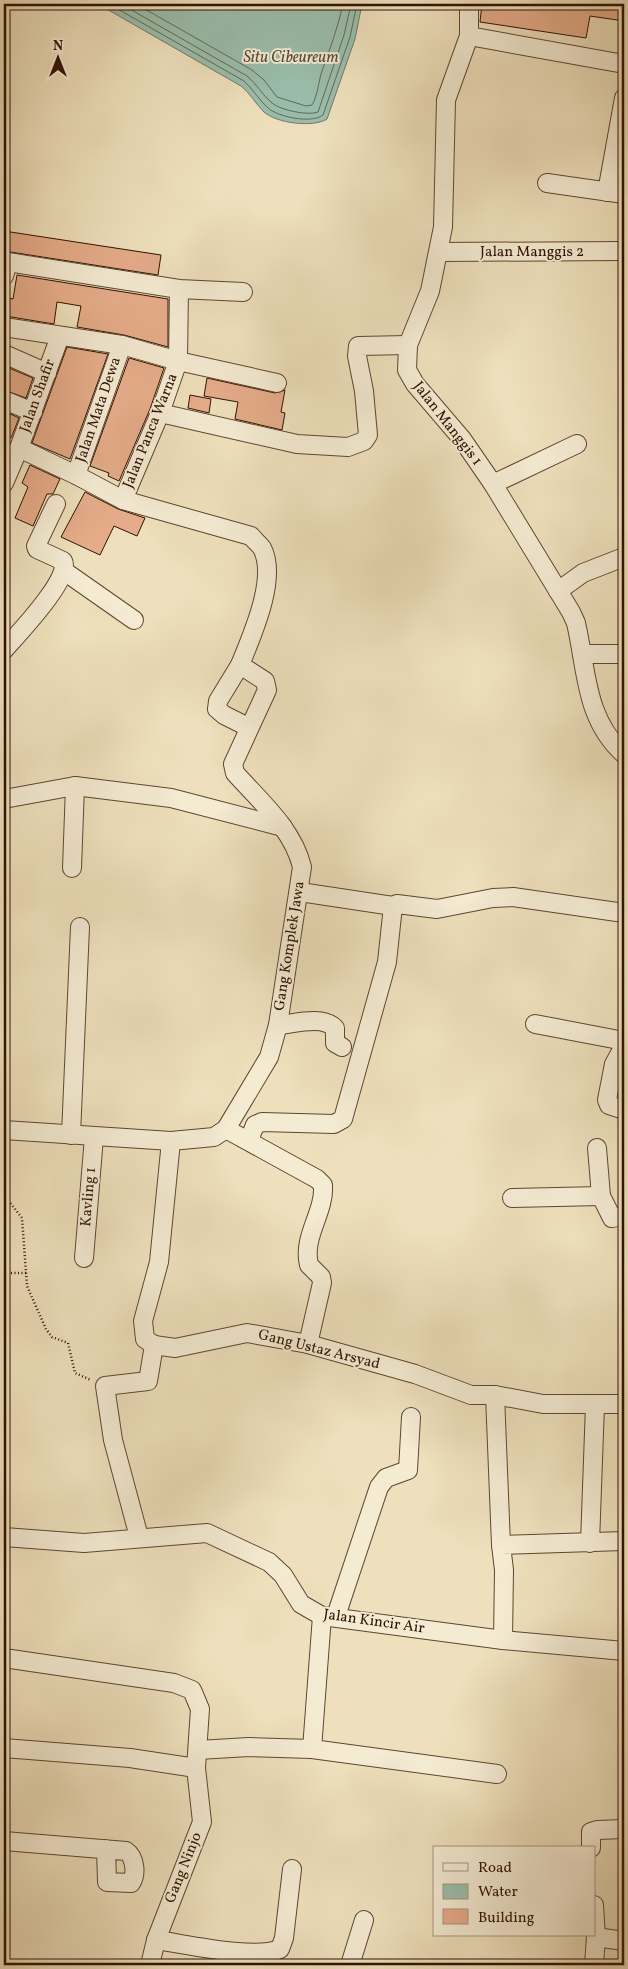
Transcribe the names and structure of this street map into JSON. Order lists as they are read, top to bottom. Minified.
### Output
{"streets":{"street":["Jalan Manggis 2","Jalan Shafir","Jalan Mata Dewa","Jalan Manggis 1","Jalan Panca Warna","Gang Komplek Jawa","Kavling 1","Gang Ustaz Arsyad","Jalan Kincir Air","Gang Ninjo"]},"crossings":[["Jalan Manggis 2","Jalan Manggis 1"]],"water":["Situ Cibeureum"],"legend":["Road","Water","Building"],"north":"top"}
